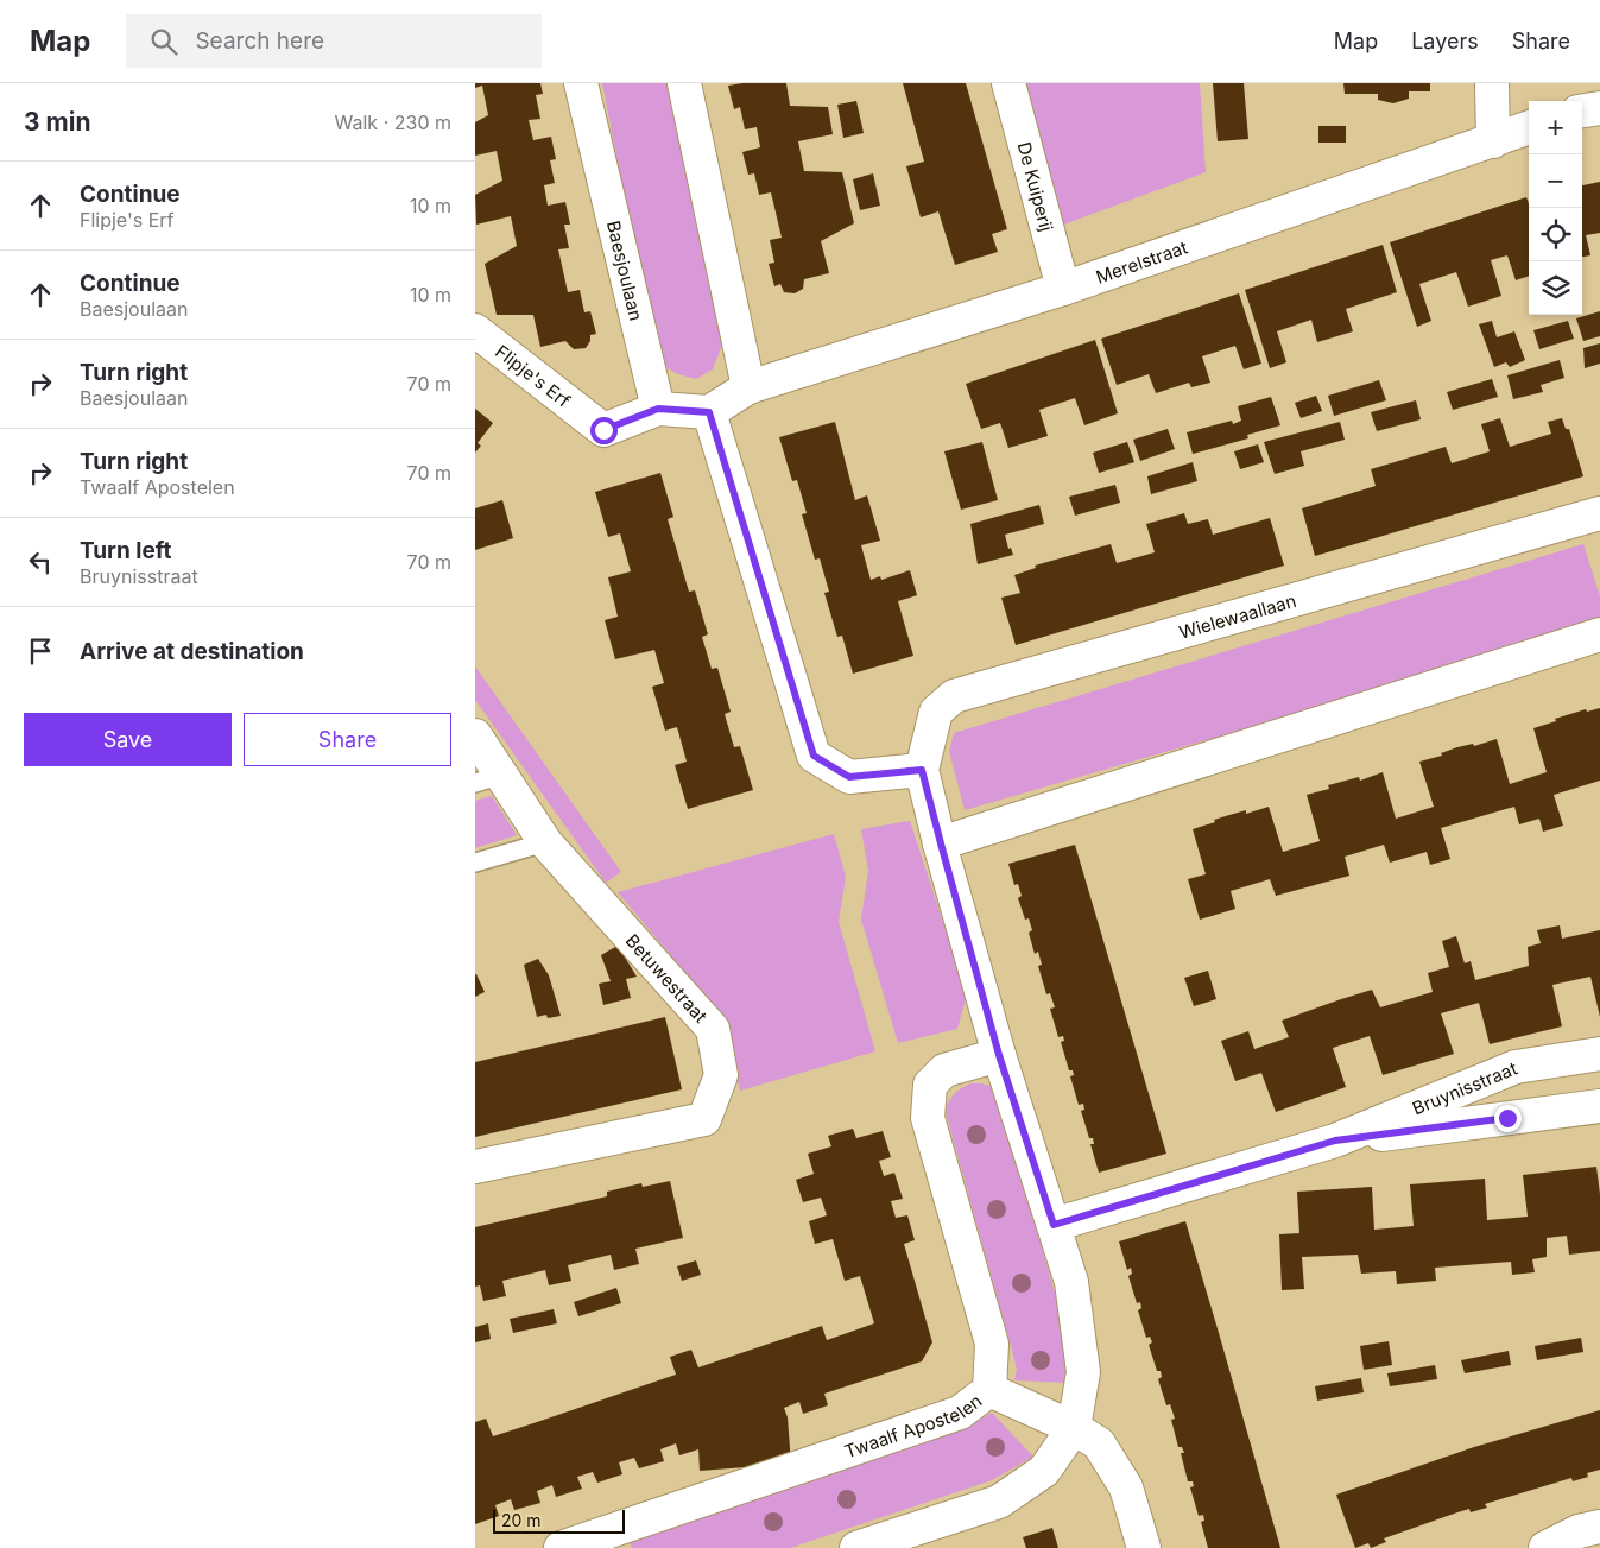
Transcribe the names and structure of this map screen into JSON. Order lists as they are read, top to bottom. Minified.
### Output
{"streets":{"street":["De Kuiperij","Merelstraat","Baesjoulaan","Flipje's Erf","Wielewaallaan","Betuwestraat","Bruynisstraat","Twaalf Apostelen"]},"crossings":[["De Kuiperij","Merelstraat"],["Baesjoulaan","Flipje's Erf"]],"scale_bar":"20 m","page":{"header":"Map","search":"Search here","nav":["Map","Layers","Share"],"heading":["3 min","Walk · 230 m"],"map_buttons":["+","−"],"list":[["Continue","Flipje's Erf","10 m"],["Continue","Baesjoulaan","10 m"],["Turn right","Baesjoulaan","70 m"],["Turn right","Twaalf Apostelen","70 m"],["Turn left","Bruynisstraat","70 m"],"Arrive at destination"],"buttons":["Save","Share"],"scale":"20 m"}}
